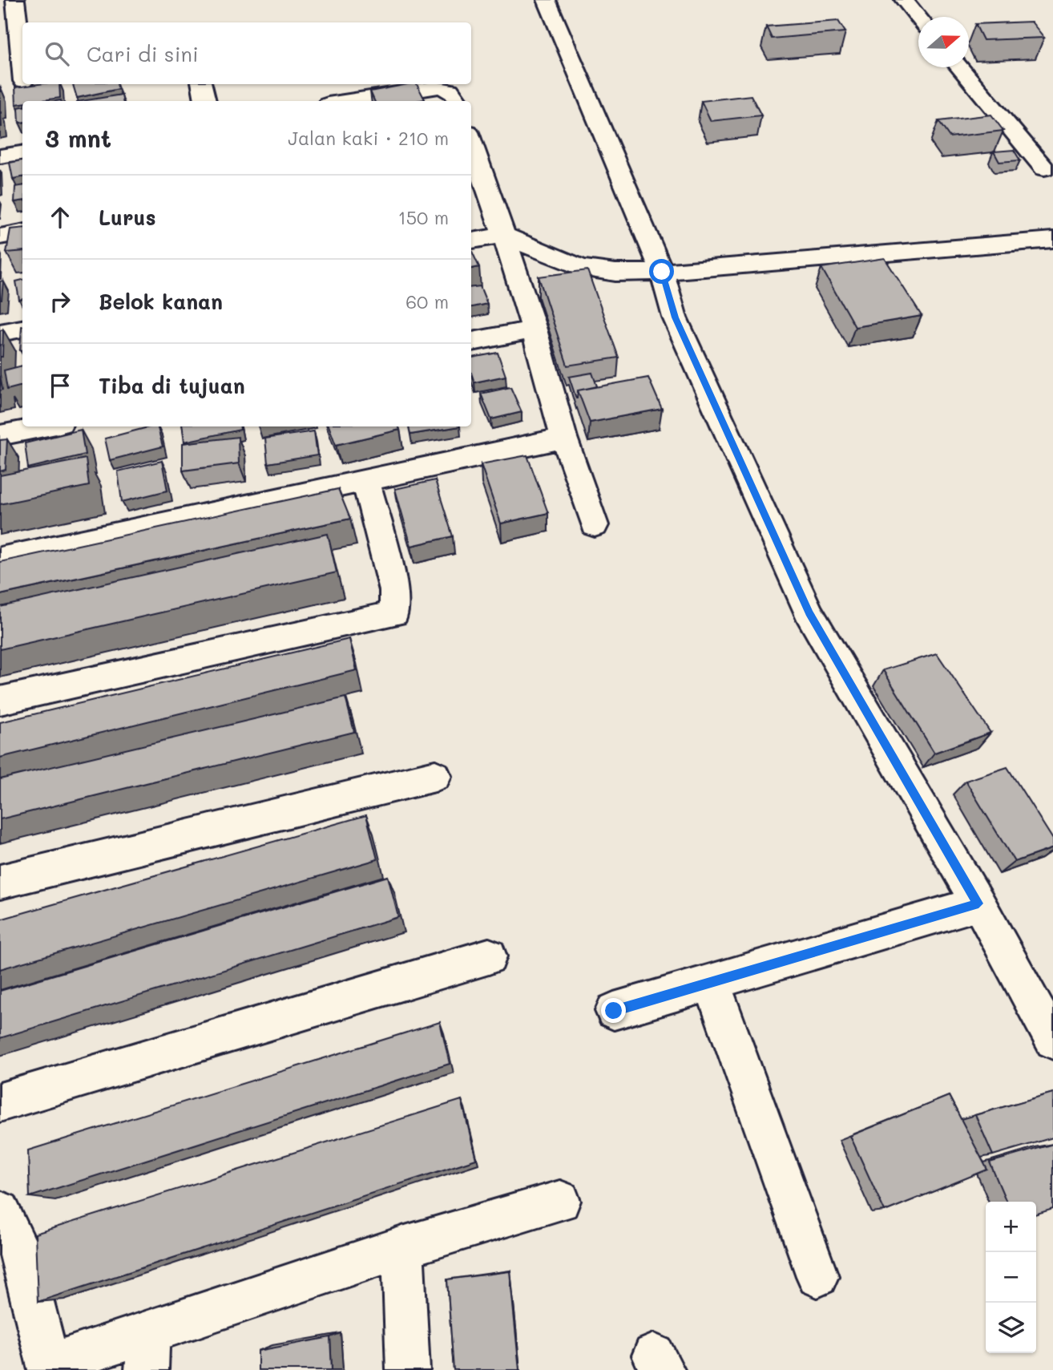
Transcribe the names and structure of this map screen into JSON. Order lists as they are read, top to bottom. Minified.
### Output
{"north":"right","page":{"search":"Cari di sini","heading":["3 mnt","Jalan kaki · 210 m"],"list":[["Lurus","150 m"],["Belok kanan","60 m"],"Tiba di tujuan"],"map_buttons":["+","−"]}}
